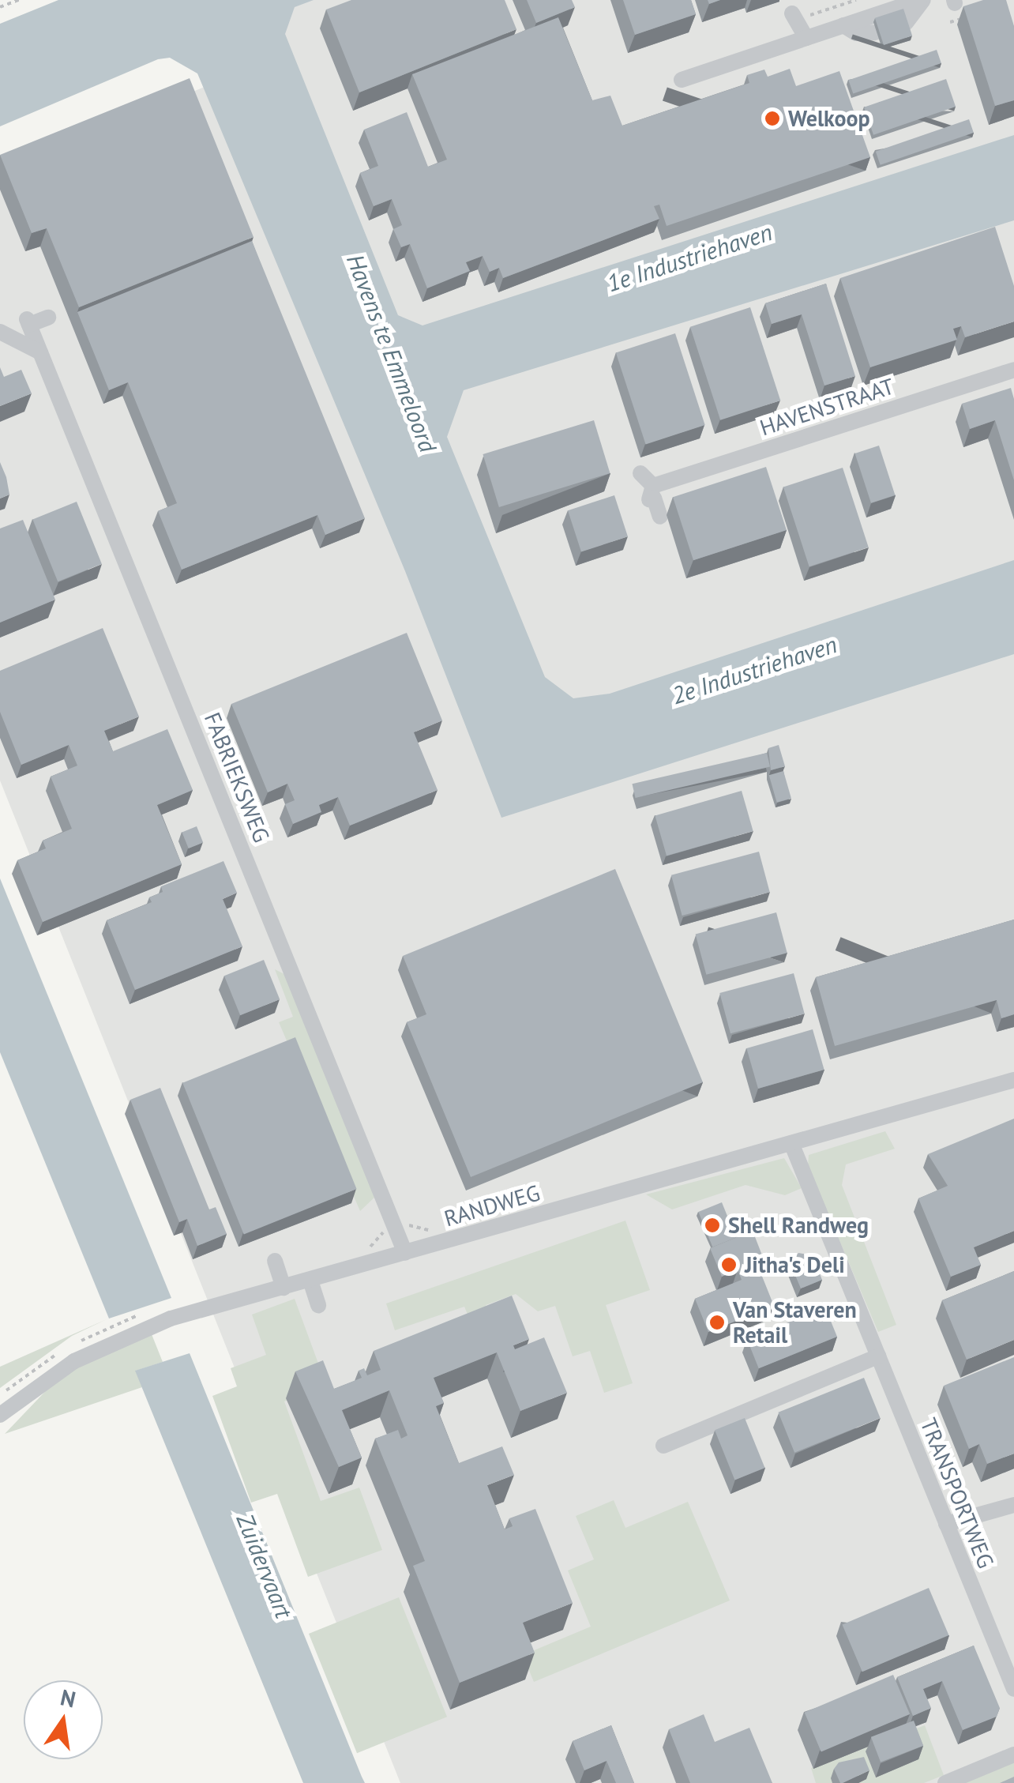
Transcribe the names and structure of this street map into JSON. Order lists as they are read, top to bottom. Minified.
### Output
{"streets":{"street":["HAVENSTRAAT","FABRIEKSWEG","RANDWEG","TRANSPORTWEG"]},"crossings":[["FABRIEKSWEG","RANDWEG"],["RANDWEG","TRANSPORTWEG"]],"water":["1e Industriehaven","Havens te Emmeloord","2e Industriehaven","Zuidervaart"],"places":["Welkoop","Shell Randweg","Jitha's Deli","Van Staveren Retail"],"north":"top"}
